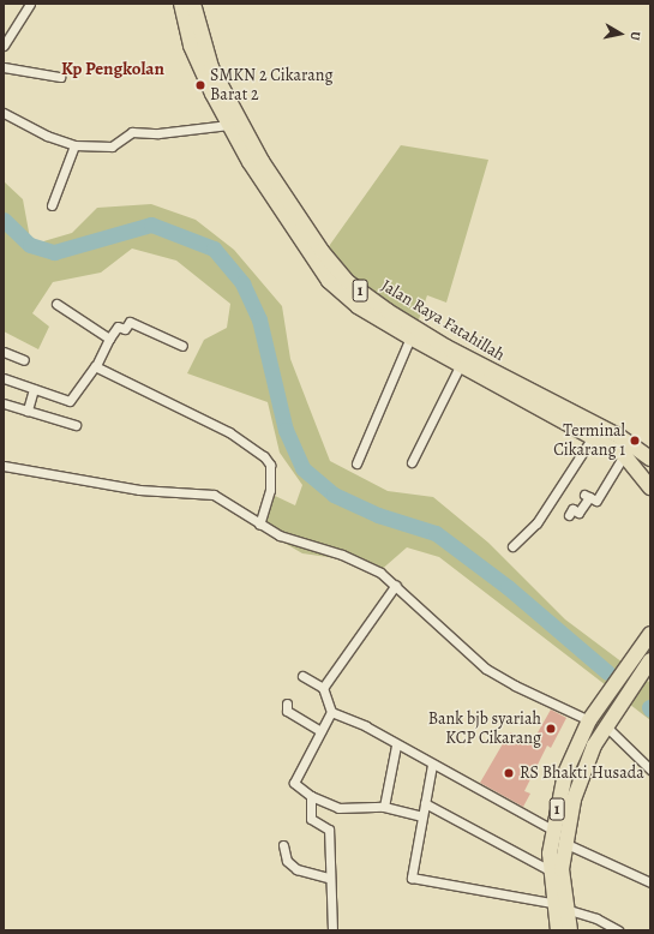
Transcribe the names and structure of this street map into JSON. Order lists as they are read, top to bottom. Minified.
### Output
{"streets":{"highway":["1","Jalan Raya Fatahillah"]},"crossings":[["1","Jalan Raya Fatahillah"]],"districts":["Kp Pengkolan"],"places":["SMKN 2 Cikarang Barat 2","Terminal Cikarang 1","Bank bjb syariah KCP Cikarang","RS Bhakti Husada"],"north":"right"}
